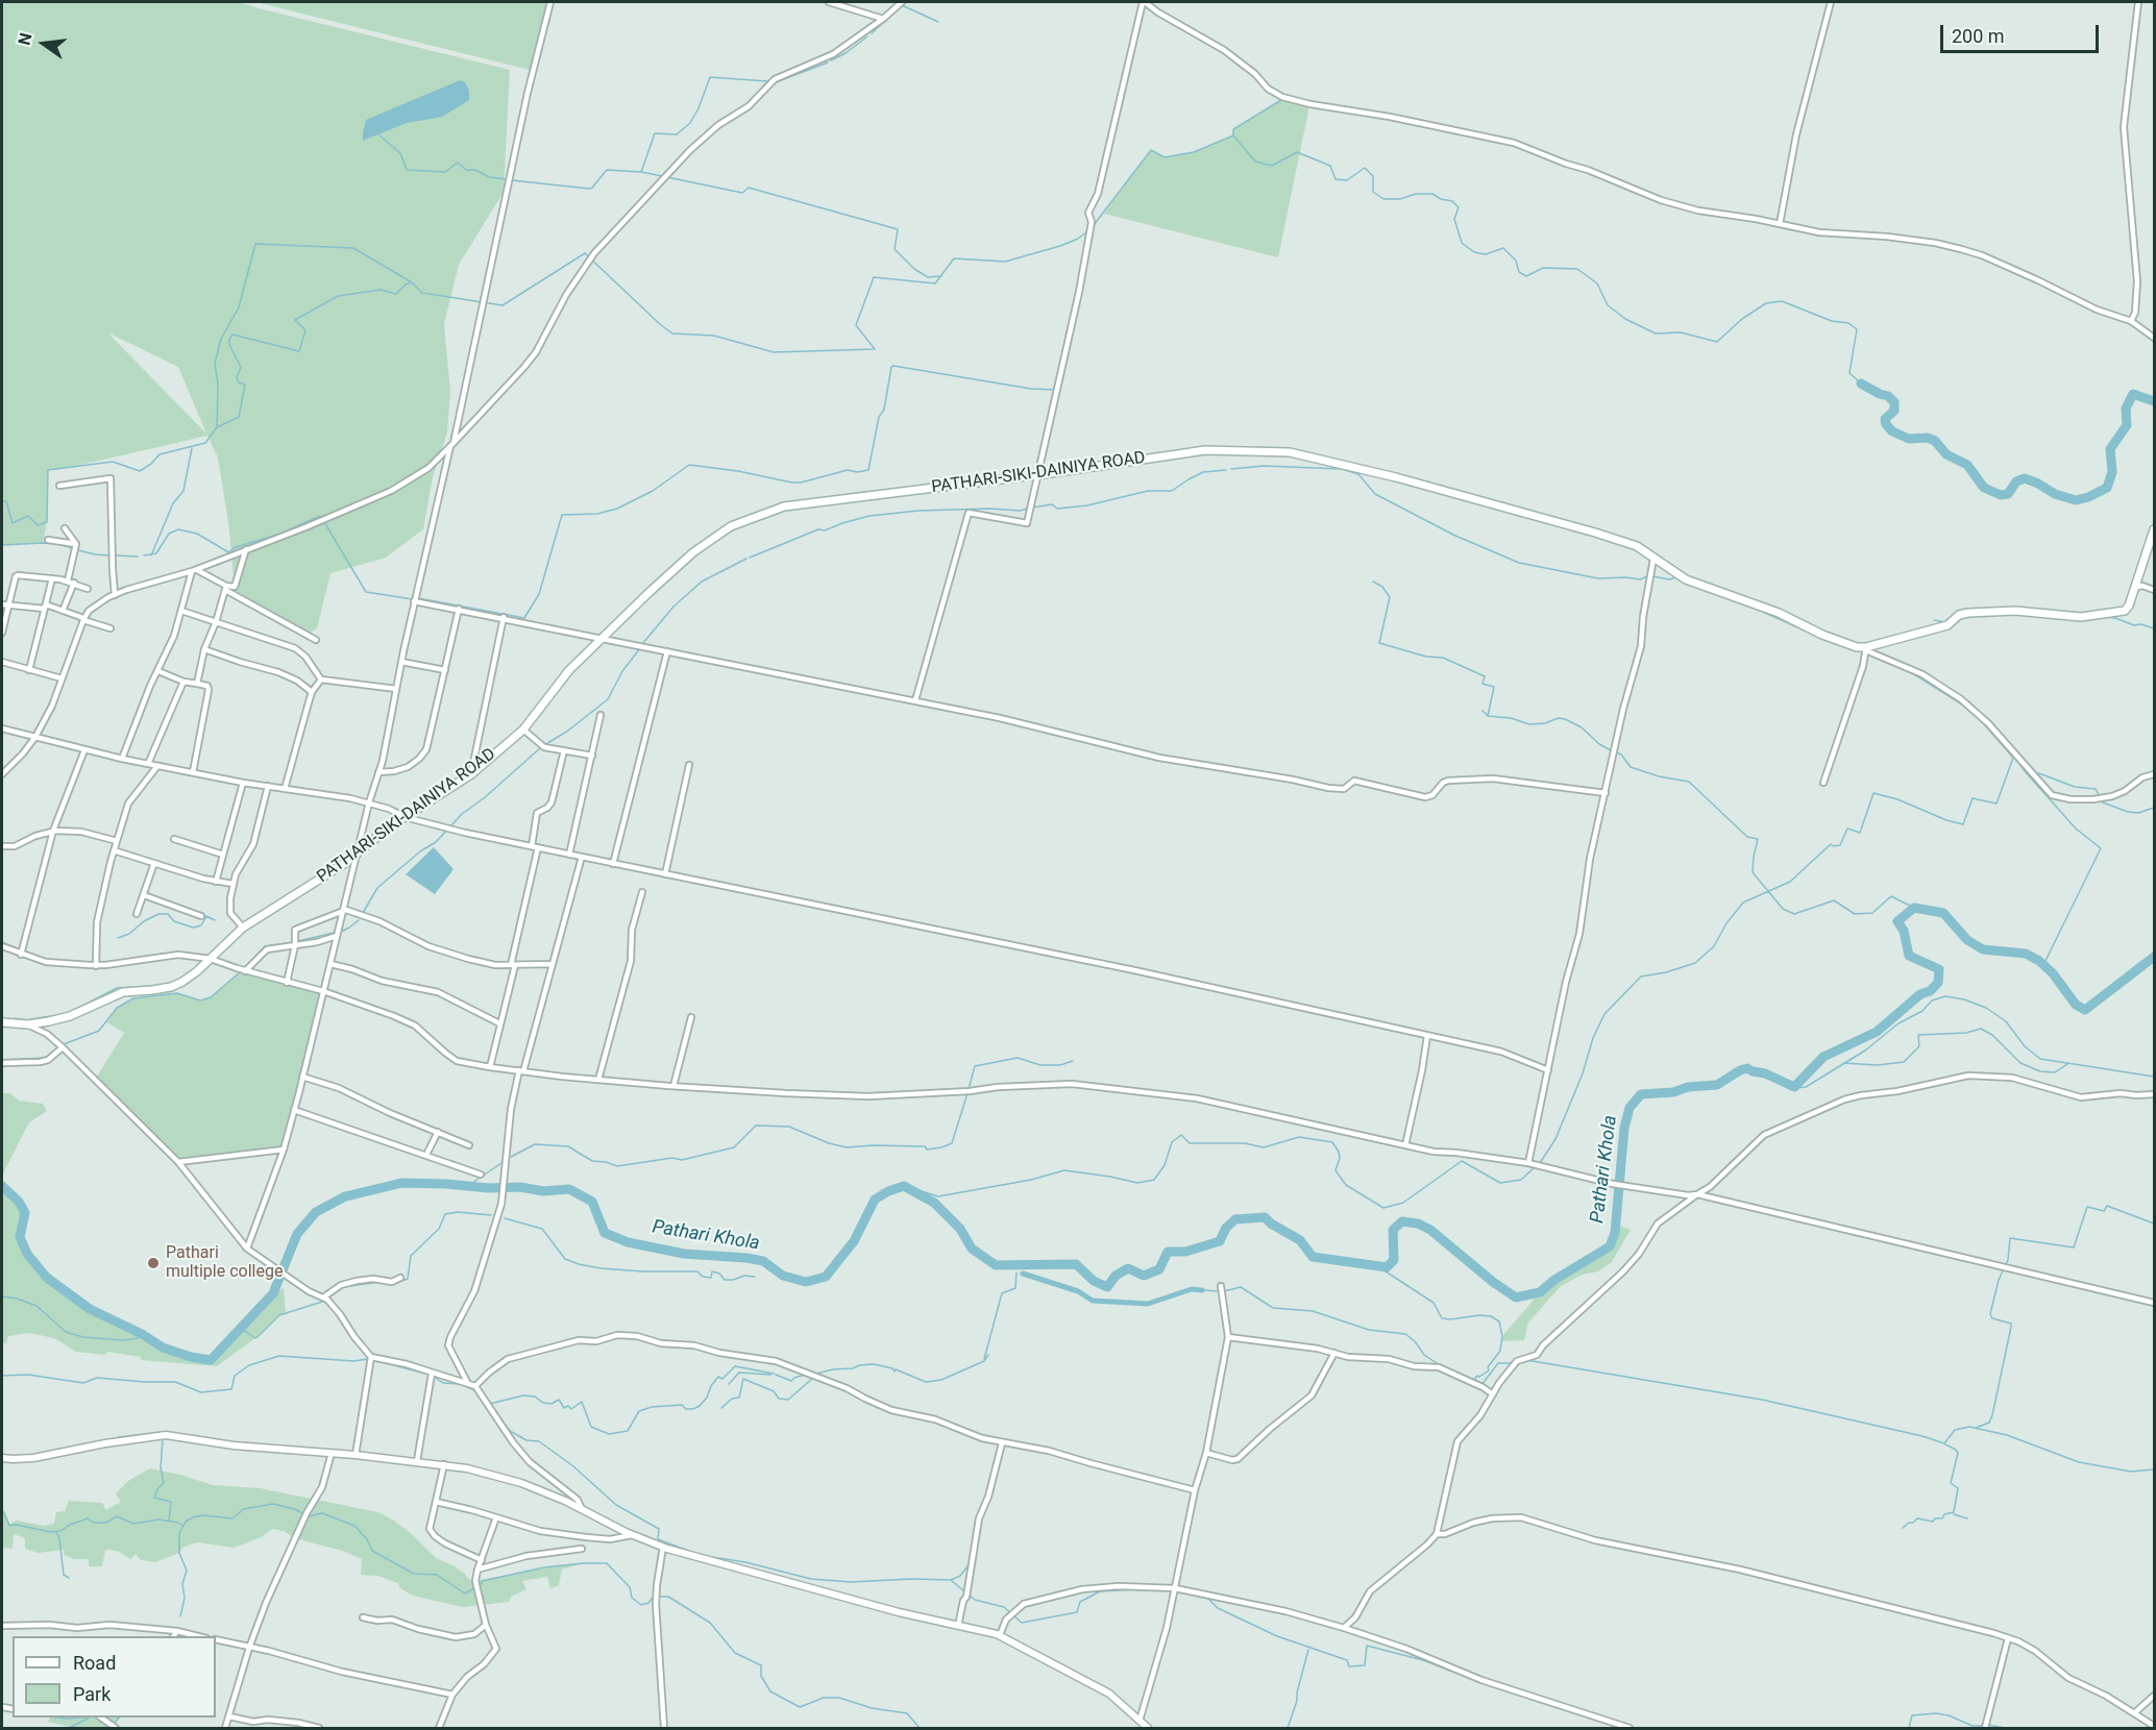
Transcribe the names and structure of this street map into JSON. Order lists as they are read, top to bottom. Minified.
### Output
{"streets":{"main road":["PATHARI-SIKI-DAINIYA ROAD"]},"water":["Pathari Khola"],"places":["Pathari multiple college"],"legend":["Road","Park"],"scale_bar":"200 m","north":"left"}
